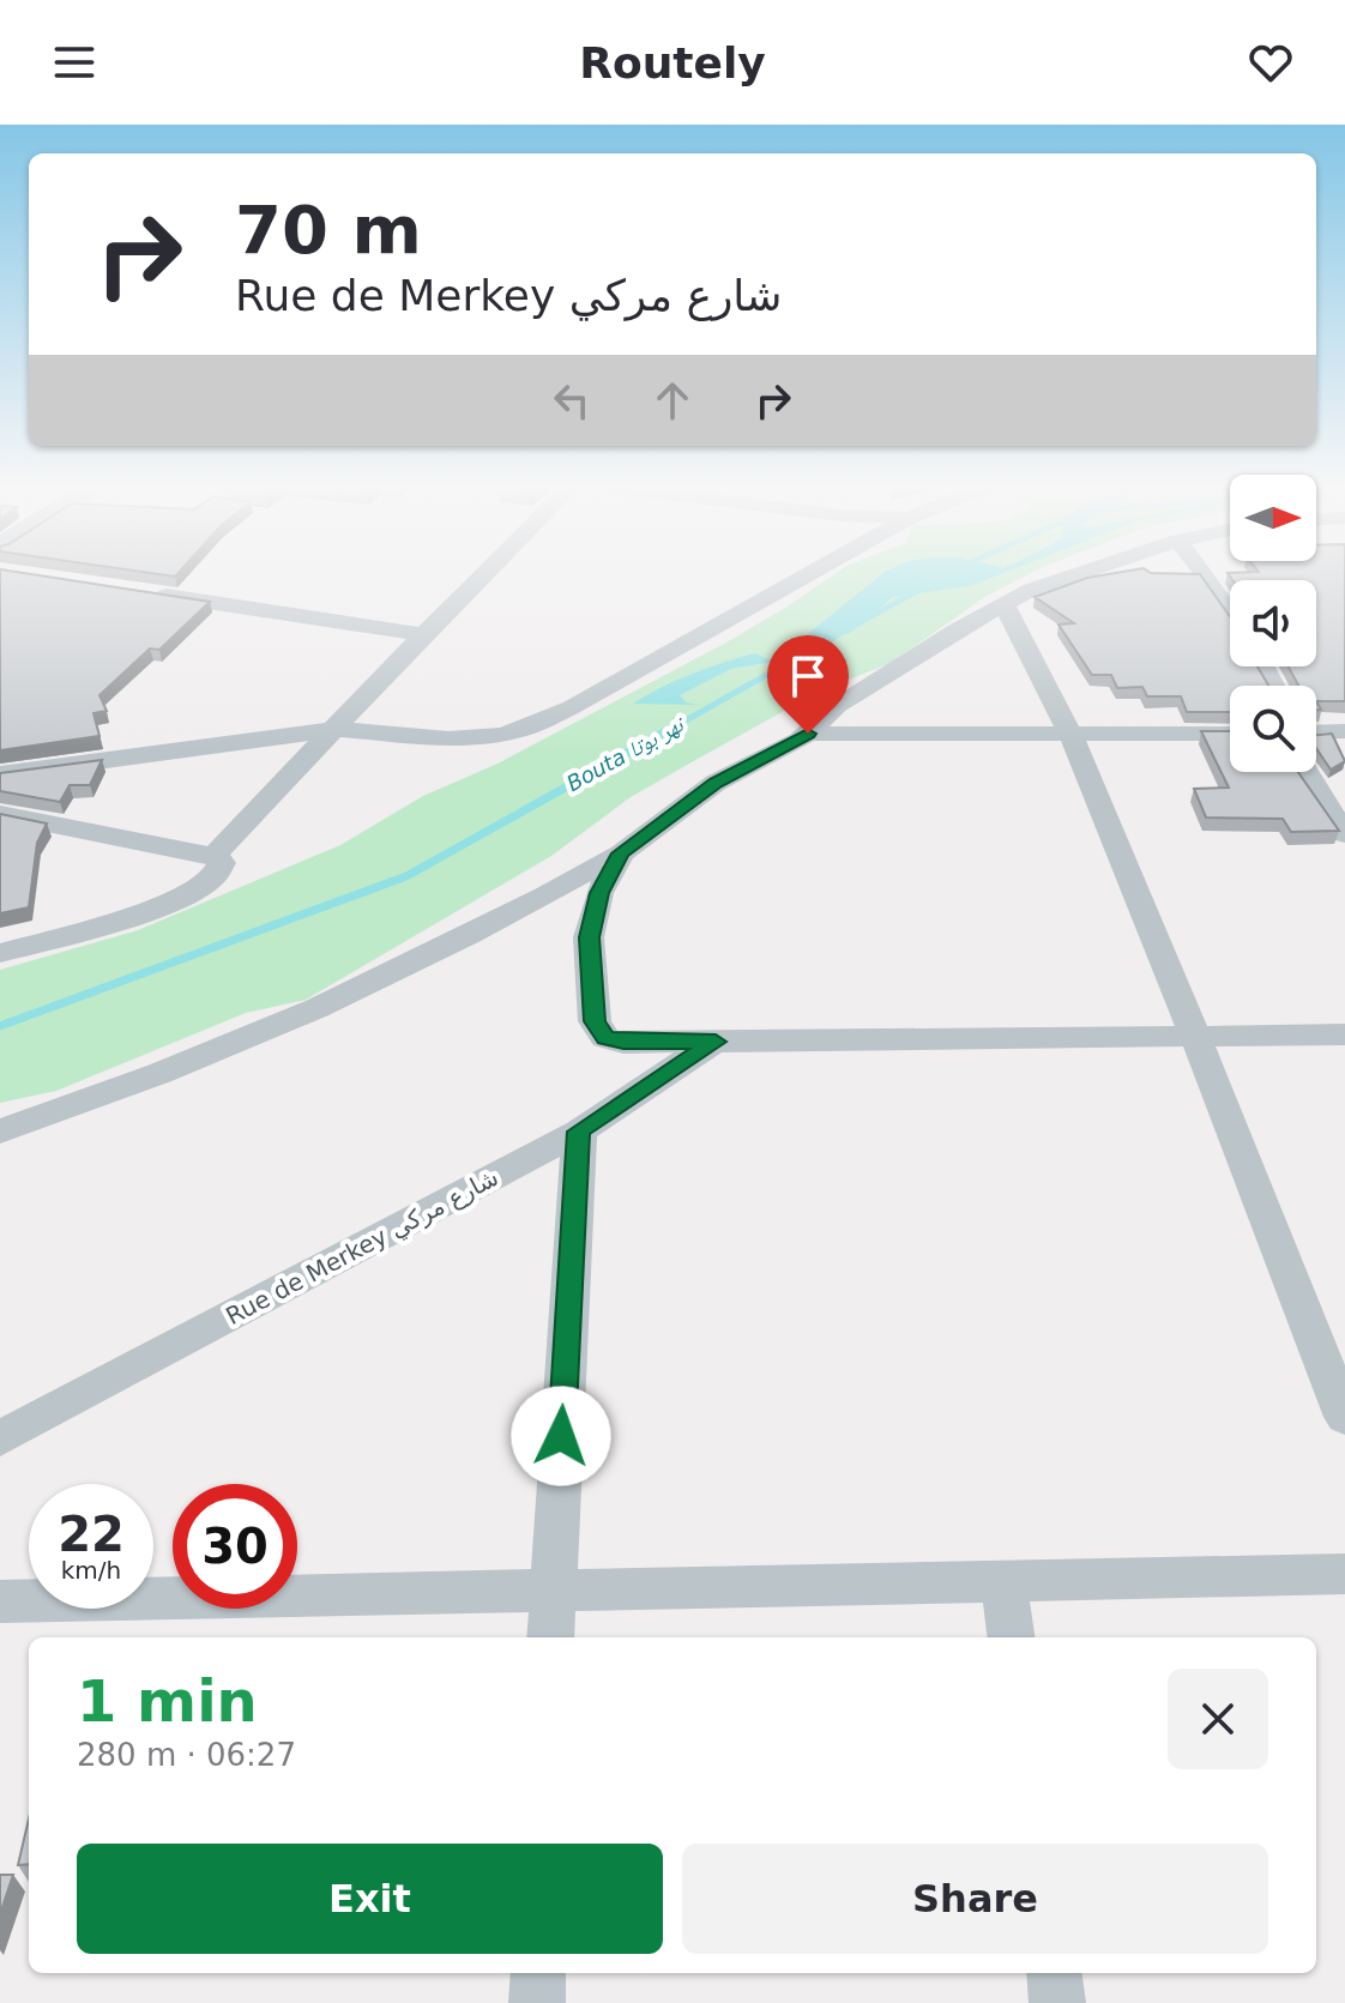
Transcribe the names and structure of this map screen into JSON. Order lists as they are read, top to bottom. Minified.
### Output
{"streets":{"street":["Rue de Merkey شارع مركي"]},"water":["Bouta نهر بوتا"],"north":"right","page":{"header":"Routely","turn":["70 m","Rue de Merkey شارع مركي"],"speed":"22 km/h","limit":"30","heading":["1 min","280 m · 06:27"],"buttons":["Exit","Share"]}}
